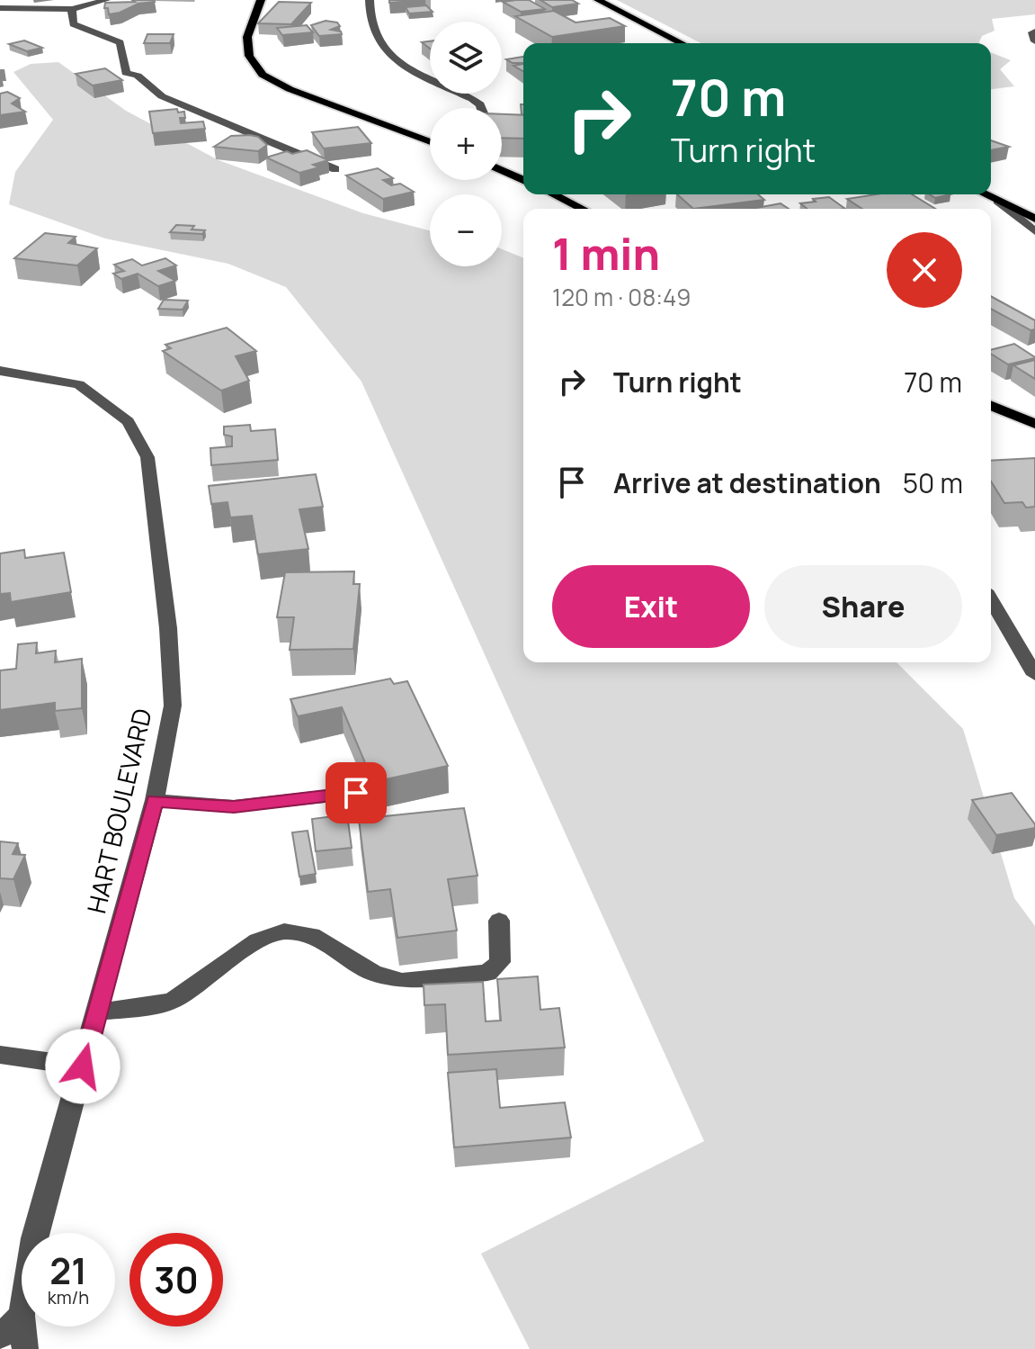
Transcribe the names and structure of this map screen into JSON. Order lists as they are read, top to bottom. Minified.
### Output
{"streets":{"street":["HART BOULEVARD"]},"page":{"map_buttons":["+","−"],"turn":["70 m","Turn right"],"heading":["1 min","120 m · 08:49"],"list":[{"name":"Turn right","value":"70 m"},{"name":"Arrive at destination","value":"50 m"}],"buttons":["Exit","Share"],"speed":"21 km/h","limit":"30"}}
